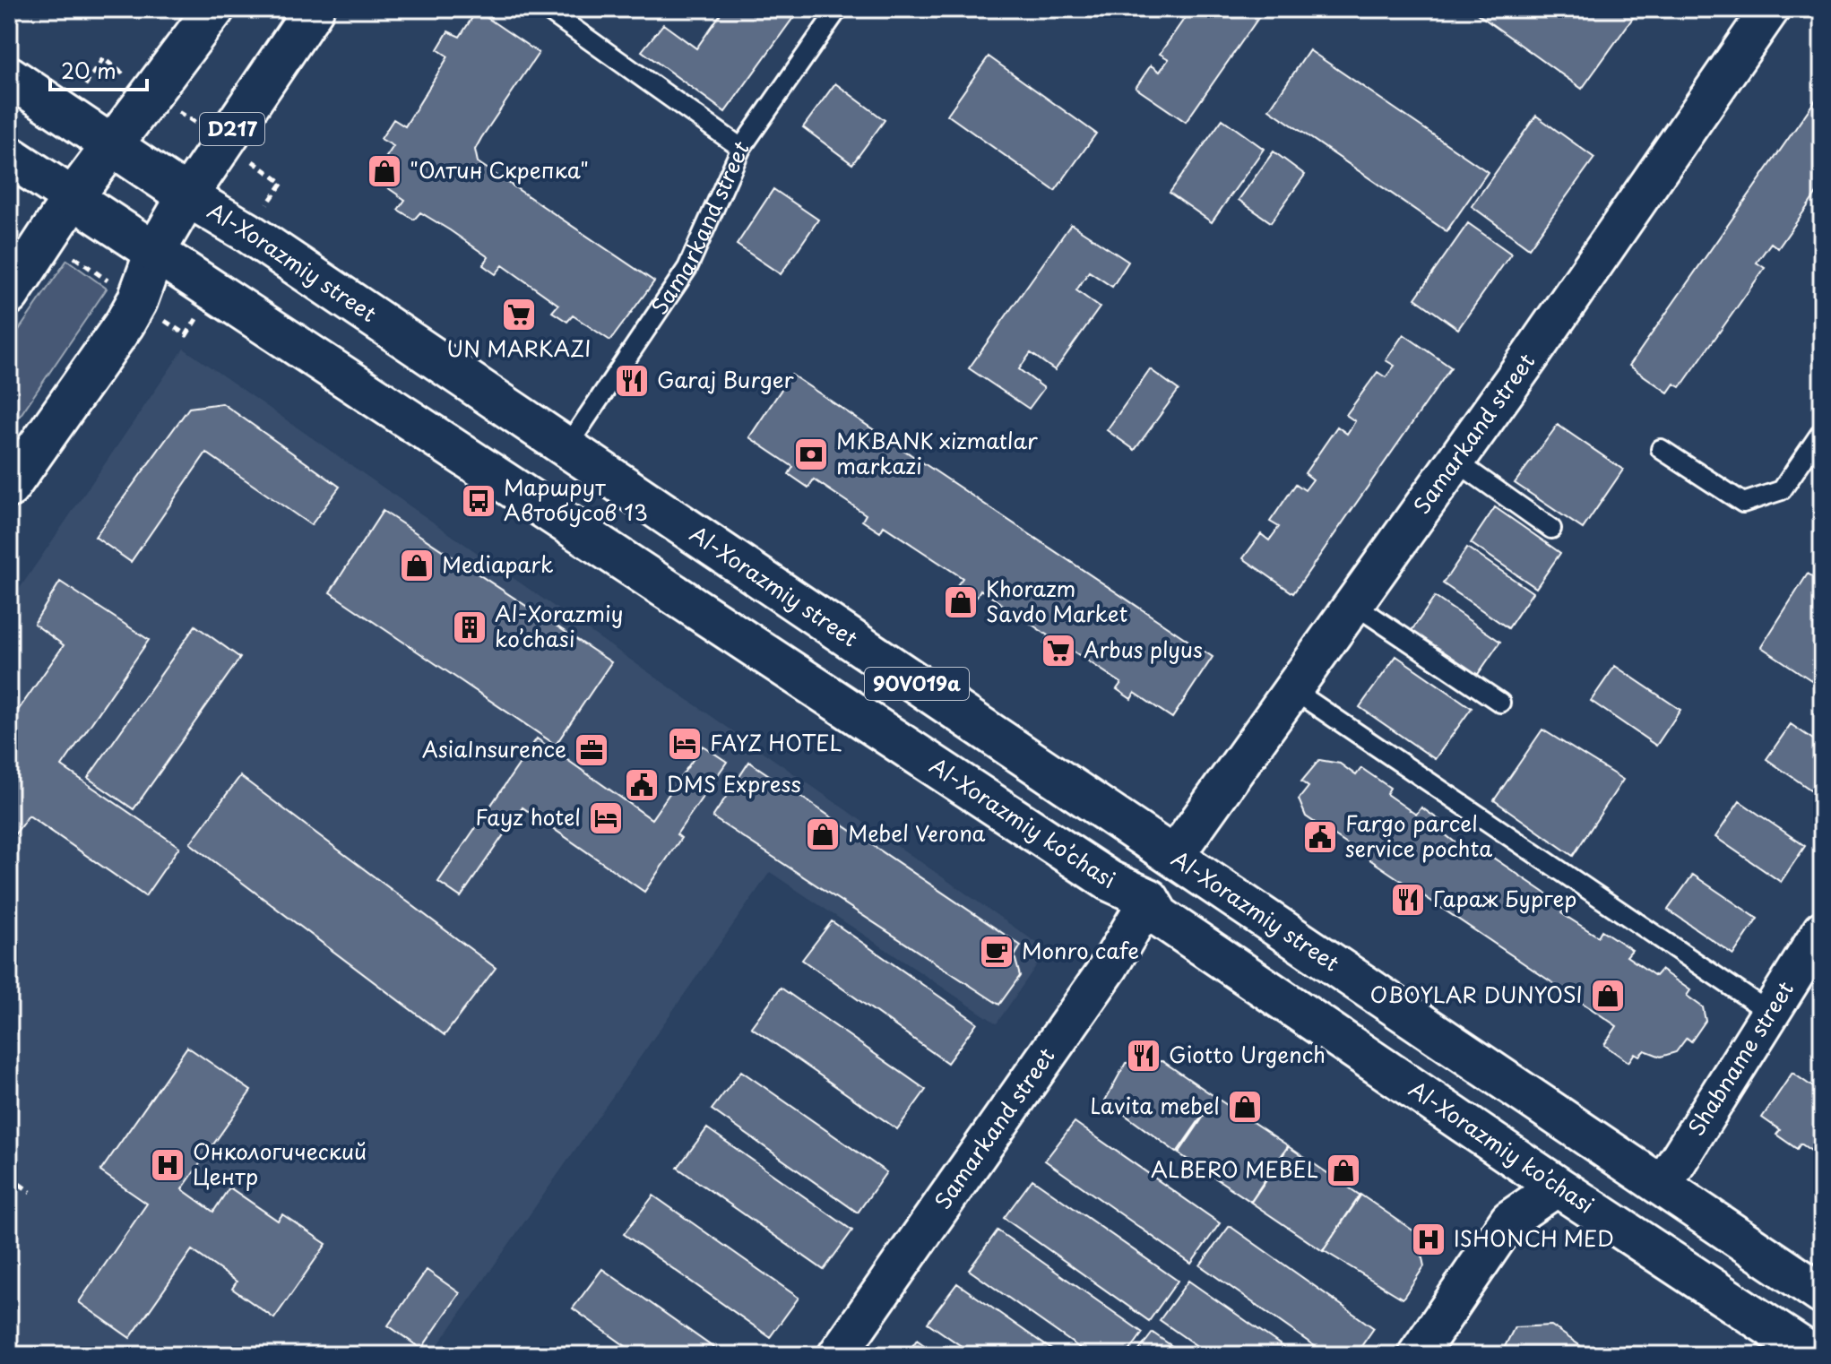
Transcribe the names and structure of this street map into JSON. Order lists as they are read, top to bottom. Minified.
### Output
{"streets":{"main road":["D217","Al-Xorazmiy street","90V019a","Al-Xorazmiy ko’chasi"],"street":["Samarkand street","Shabname street"]},"crossings":[["D217","Al-Xorazmiy street"],["D217","Al-Xorazmiy ko’chasi"],["Samarkand street","Al-Xorazmiy street"],["Samarkand street","Al-Xorazmiy ko’chasi"],["Al-Xorazmiy street","Shabname street"]],"places":{"shop":["\"Олтин Скрепка\"","Mediapark","Khorazm Savdo Market","Mebel Verona","OBOYLAR DUNYOSI","Lavita mebel","ALBERO MEBEL"],"supermarket":["UN MARKAZI","Arbus plyus"],"restaurant":["Garaj Burger","Гараж Бургер","Giotto Urgench"],"bank":["MKBANK xizmatlar markazi"],"bus stop":["Маршрут Автобусов 13"],"building":["Al-Xorazmiy ko’chasi"],"hotel":["FAYZ HOTEL","Fayz hotel"],"office":["AsiaInsurence"],"public building":["DMS Express","Fargo parcel service pochta"],"cafe":["Monro cafe"],"hospital":["Онкологический Центр","ISHONCH MED"]},"scale_bar":"20 m"}
